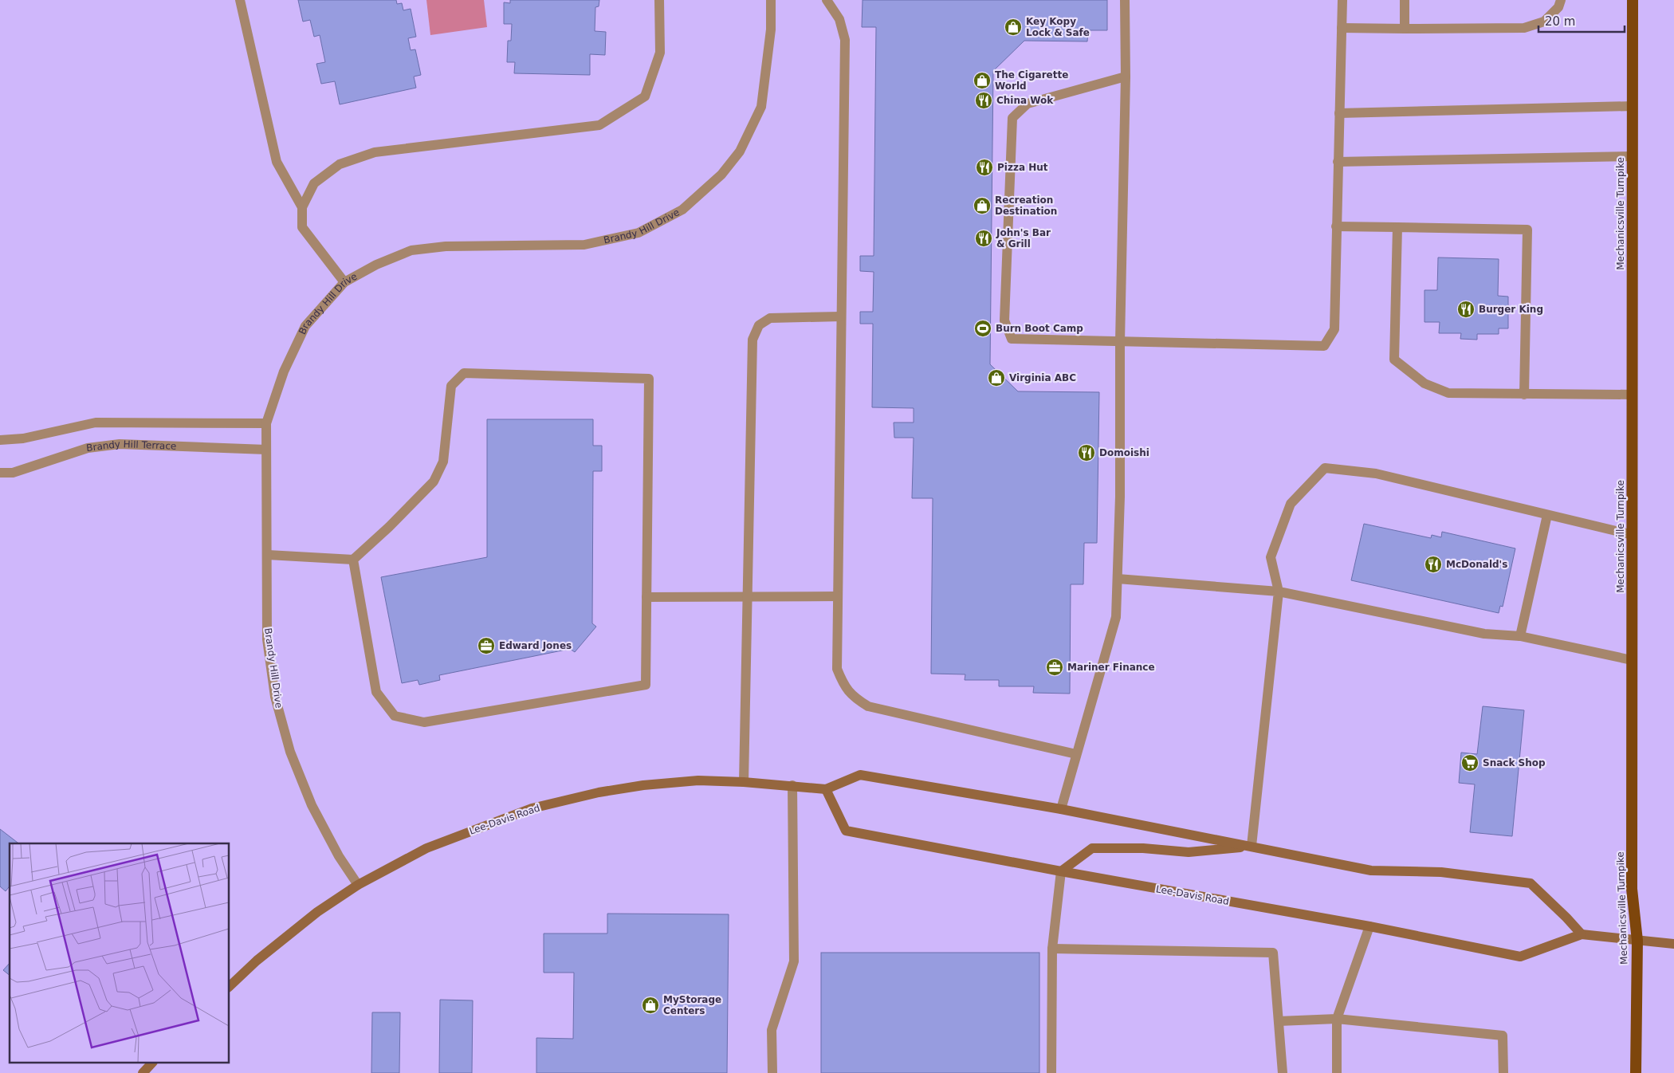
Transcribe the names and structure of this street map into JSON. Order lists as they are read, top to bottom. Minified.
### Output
{"streets":{"highway":["Mechanicsville Turnpike"],"main road":["Lee-Davis Road"],"street":["Brandy Hill Drive","Brandy Hill Terrace"]},"crossings":[["Mechanicsville Turnpike","Lee-Davis Road"],["Brandy Hill Drive","Brandy Hill Terrace"],["Brandy Hill Drive","Lee-Davis Road"]],"places":{"shop":["Key Kopy Lock & Safe","The Cigarette World","Recreation Destination","Virginia ABC","MyStorage Centers"],"restaurant":["China Wok","Pizza Hut","John's Bar & Grill","Burger King","Domoishi","McDonald's"],"sports":["Burn Boot Camp"],"office":["Edward Jones","Mariner Finance"],"supermarket":["Snack Shop"]},"scale_bar":"20 m"}
